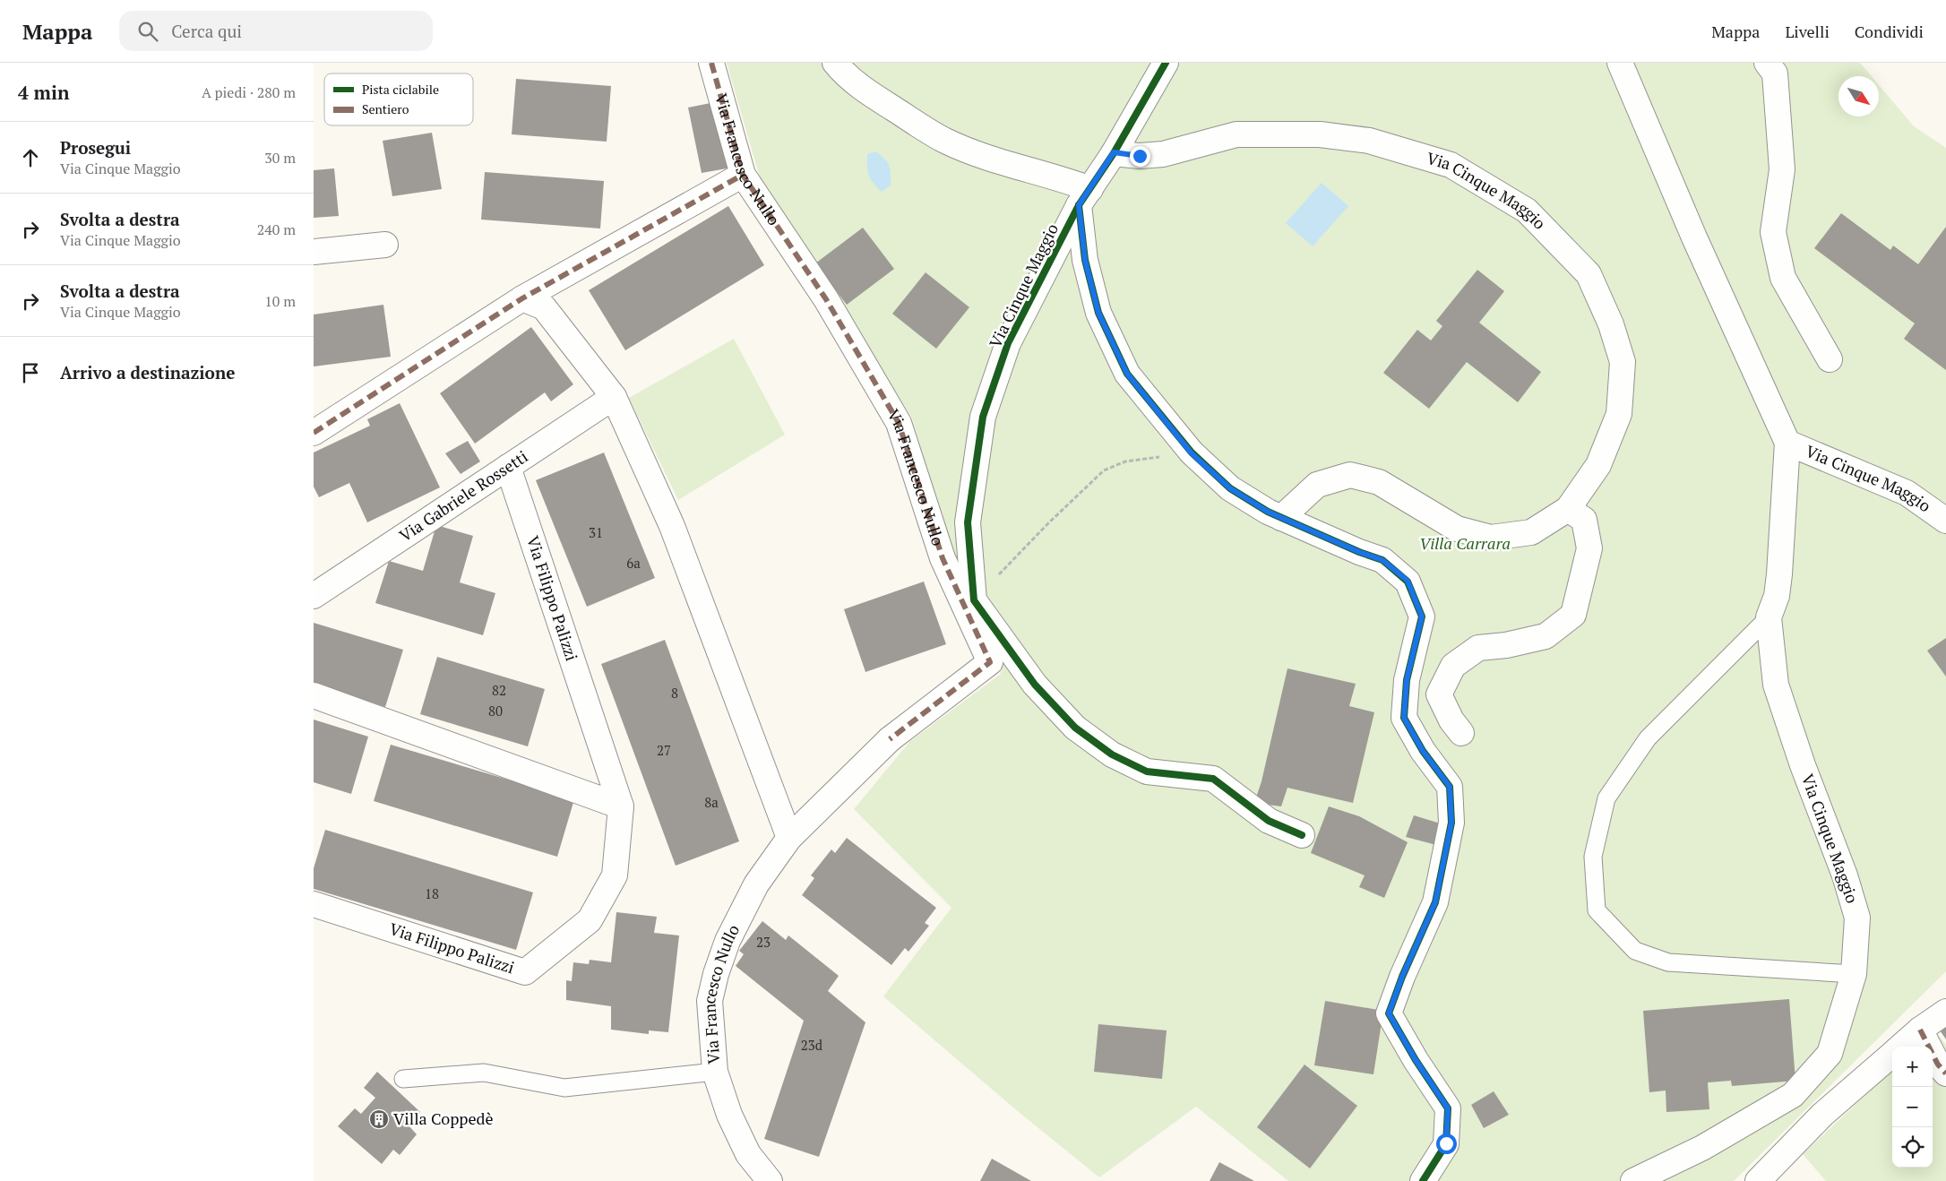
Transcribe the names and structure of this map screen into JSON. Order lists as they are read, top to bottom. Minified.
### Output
{"streets":{"street":["Via Francesco Nullo","Via Cinque Maggio","Via Gabriele Rossetti","Via Filippo Palizzi"]},"crossings":[["Via Gabriele Rossetti","Via Filippo Palizzi"]],"parks":["Villa Carrara"],"places":{"building":["Villa Coppedè"]},"house_numbers":["31","6a","82","8","80","27","8a","18","23","23d"],"legend":["Pista ciclabile","Sentiero"],"north":"bottom right","page":{"header":"Mappa","search":"Cerca qui","nav":["Mappa","Livelli","Condividi"],"heading":["4 min","A piedi · 280 m"],"list":[["Prosegui","Via Cinque Maggio","30 m"],["Svolta a destra","Via Cinque Maggio","240 m"],["Svolta a destra","Via Cinque Maggio","10 m"],"Arrivo a destinazione"],"map_buttons":["+","−"]}}
